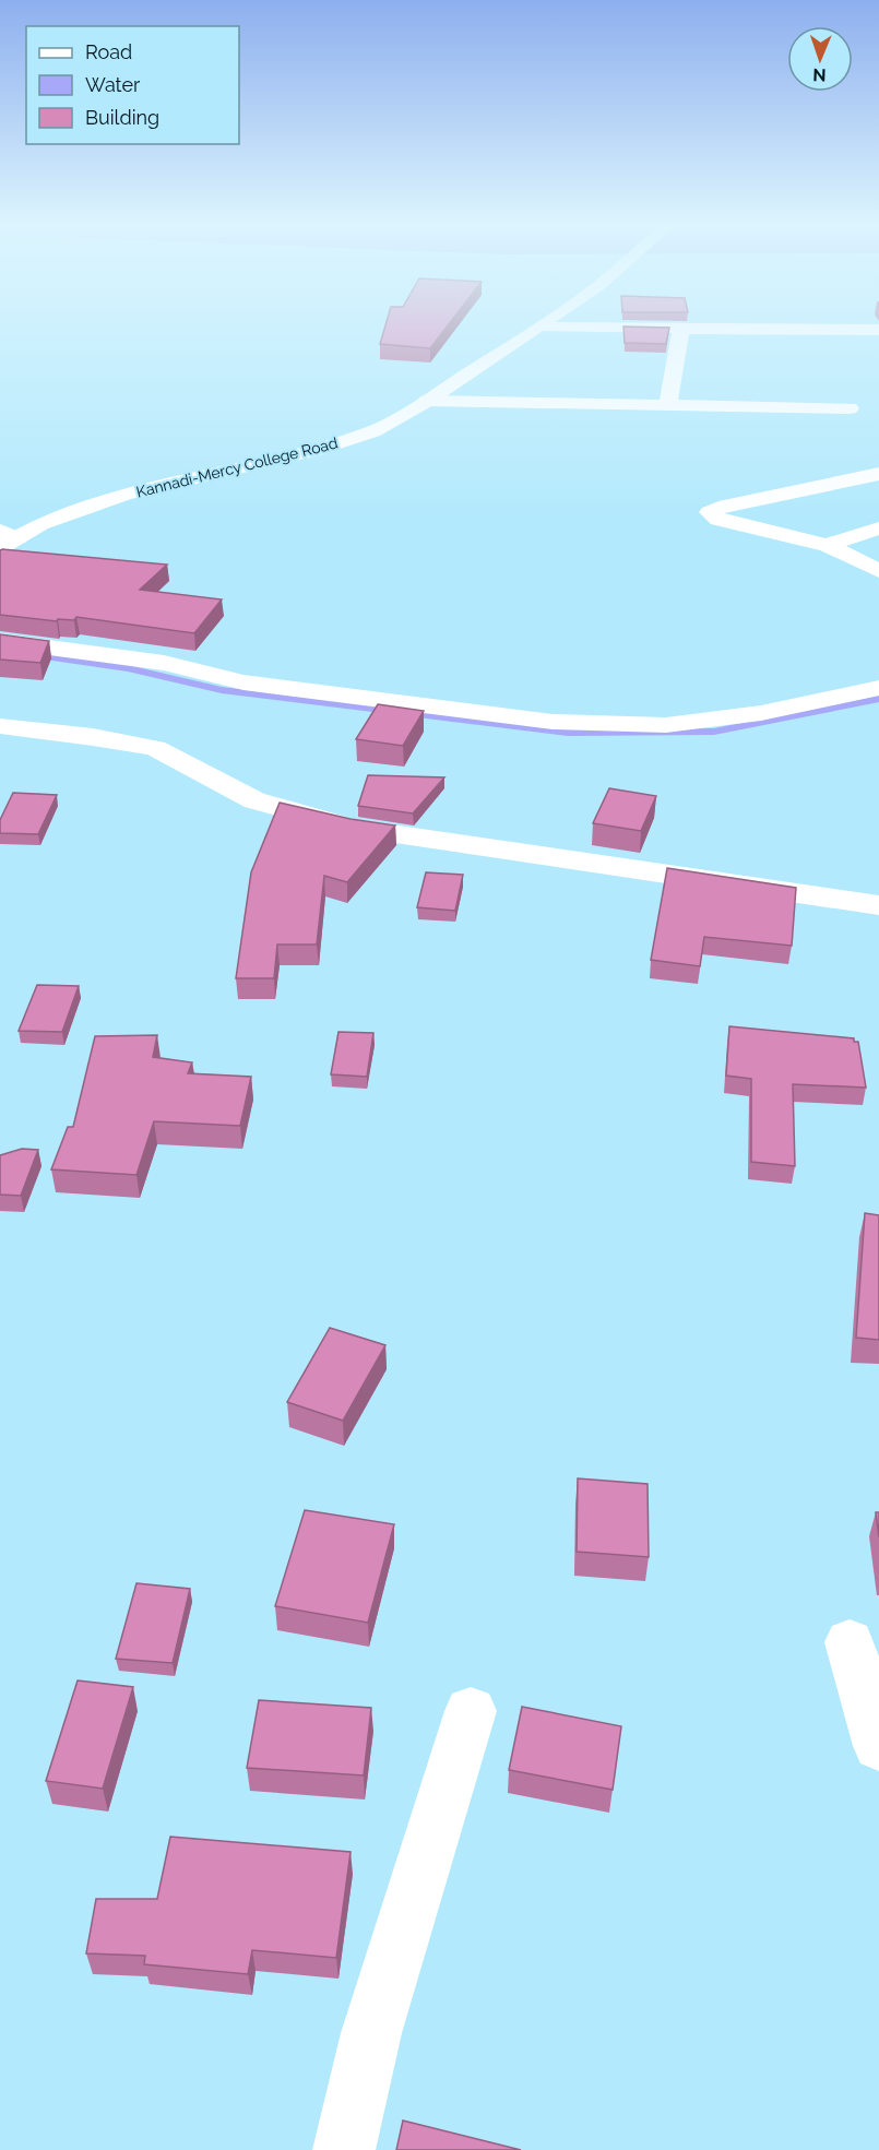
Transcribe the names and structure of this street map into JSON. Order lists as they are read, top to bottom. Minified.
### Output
{"streets":{"street":["Kannadi-Mercy College Road"]},"legend":["Road","Water","Building"],"north":"bottom"}
